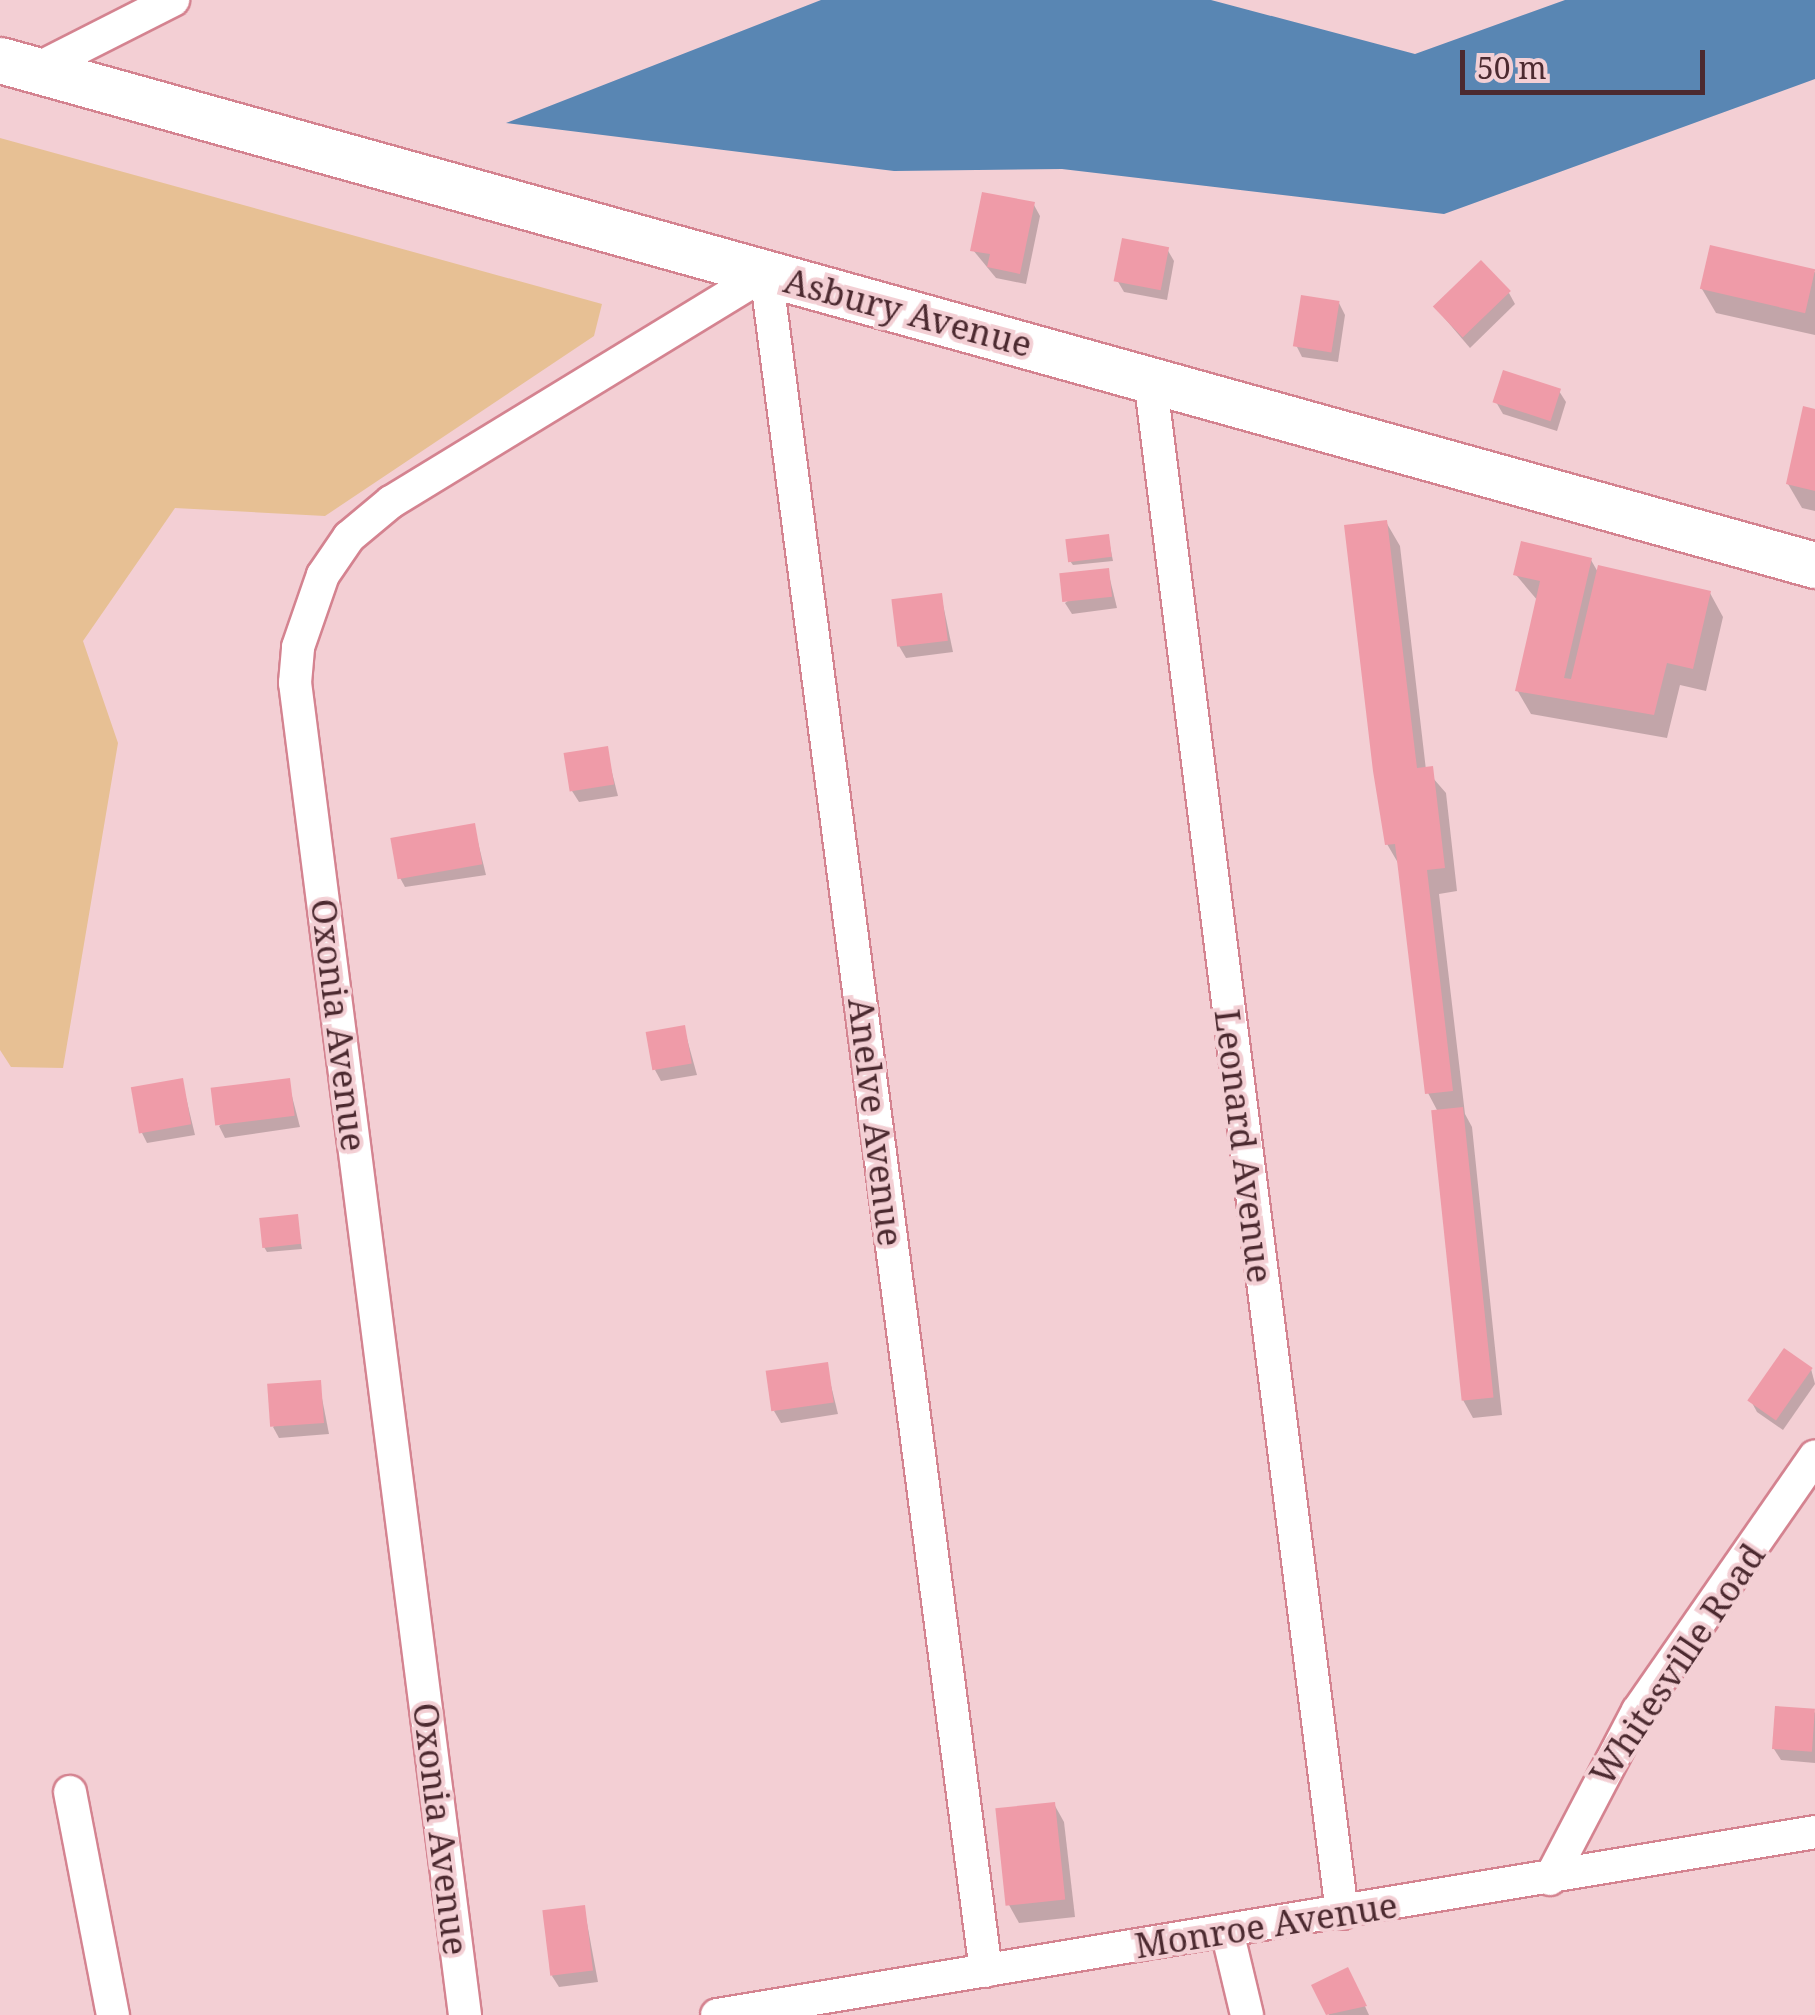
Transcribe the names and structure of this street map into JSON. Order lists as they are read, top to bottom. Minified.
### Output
{"streets":{"main road":["Asbury Avenue"],"street":["Oxonia Avenue","Anelve Avenue","Leonard Avenue","Whitesville Road","Monroe Avenue"]},"crossings":[["Asbury Avenue","Oxonia Avenue"],["Asbury Avenue","Anelve Avenue"],["Asbury Avenue","Leonard Avenue"],["Oxonia Avenue","Anelve Avenue"],["Anelve Avenue","Monroe Avenue"],["Leonard Avenue","Monroe Avenue"],["Whitesville Road","Monroe Avenue"]],"scale_bar":"50 m"}
